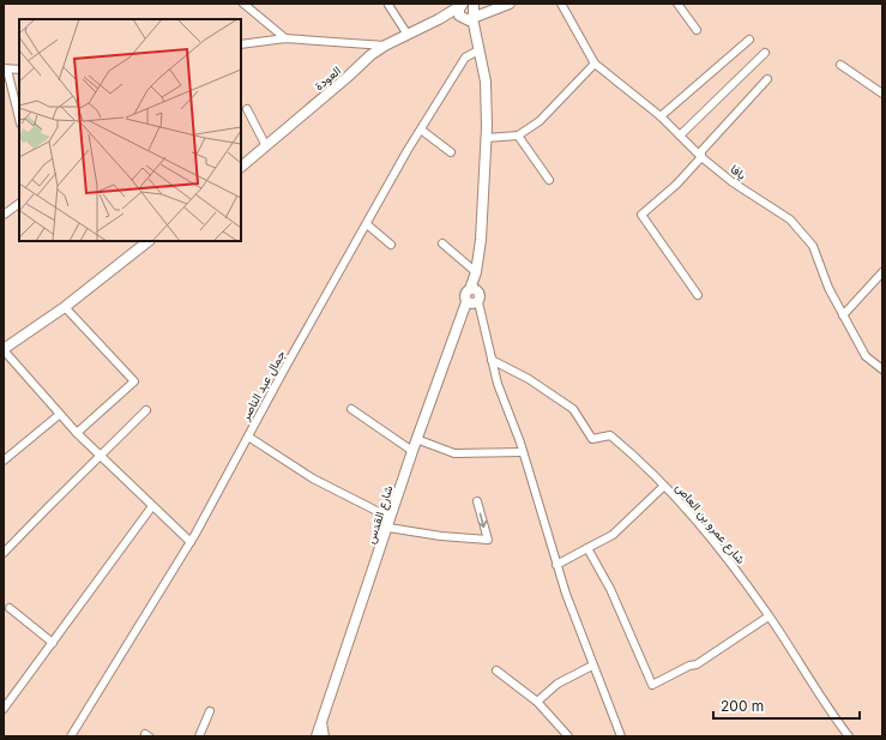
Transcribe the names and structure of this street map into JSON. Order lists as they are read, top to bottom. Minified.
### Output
{"streets":{"main road":["العودة","شارع القدس"],"street":["يافا","جمال عبد الناصر","شارع عمرو بن العاص"]},"scale_bar":"200 m"}
